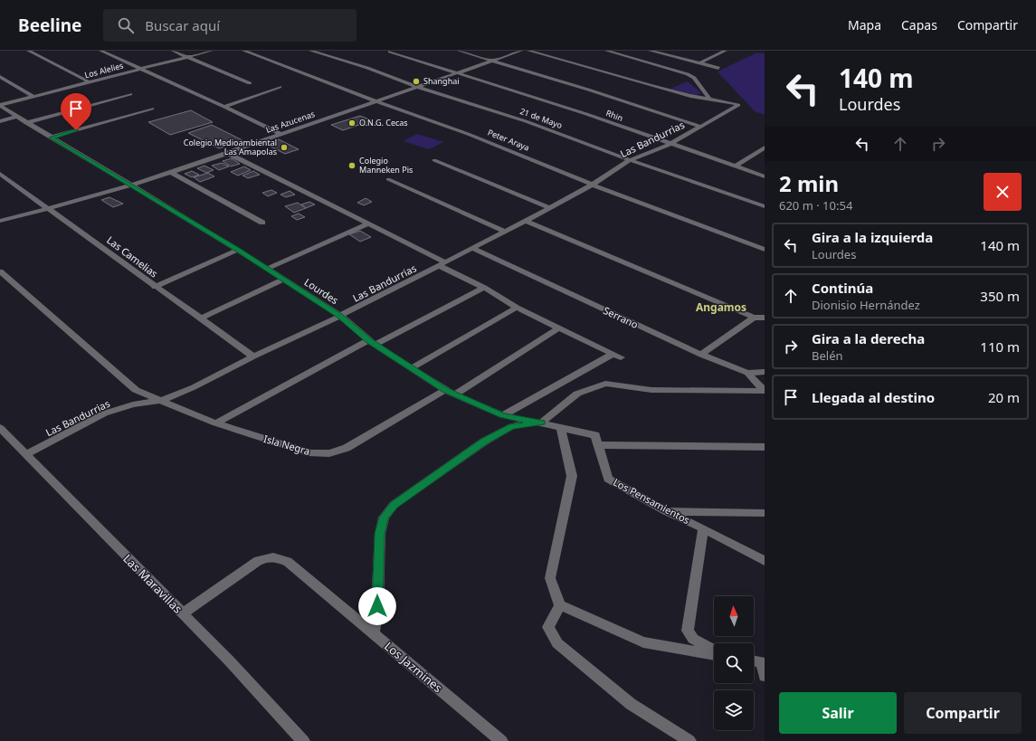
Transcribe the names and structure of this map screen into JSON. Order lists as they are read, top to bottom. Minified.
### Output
{"streets":{"street":["Los Alelies","Rhin","21 de Mayo","Las Azucenas","Las Bandurrias","Peter Araya","Las Camelias","Lourdes","Serrano","Isla Negra","Los Pensamientos","Las Maravillas","Los Jazmines"]},"crossings":[["Los Alelies","Lourdes"],["Rhin","Las Azucenas"],["Rhin","Las Bandurrias"],["21 de Mayo","Las Azucenas"],["21 de Mayo","Las Bandurrias"],["Las Azucenas","Peter Araya"],["Las Azucenas","Las Camelias"],["Las Azucenas","Lourdes"],["Las Bandurrias","Peter Araya"],["Las Bandurrias","Las Camelias"],["Las Bandurrias","Lourdes"],["Las Bandurrias","Serrano"],["Las Bandurrias","Isla Negra"],["Las Bandurrias","Las Maravillas"],["Lourdes","Isla Negra"],["Lourdes","Los Pensamientos"],["Las Maravillas","Los Jazmines"]],"districts":["Angamos"],"places":["Shanghai","O.N.G. Cecas","Colegio Medioambiental Las Amapolas","Colegio Manneken Pis"],"north":"top","page":{"header":"Beeline","search":"Buscar aquí","nav":["Mapa","Capas","Compartir"],"turn":["140 m","Lourdes"],"heading":["2 min","620 m · 10:54"],"list":[{"name":"Gira a la izquierda","note":"Lourdes","value":"140 m"},{"name":"Continúa","note":"Dionisio Hernández","value":"350 m"},{"name":"Gira a la derecha","note":"Belén","value":"110 m"},{"name":"Llegada al destino","value":"20 m"}],"buttons":["Salir","Compartir"]}}
